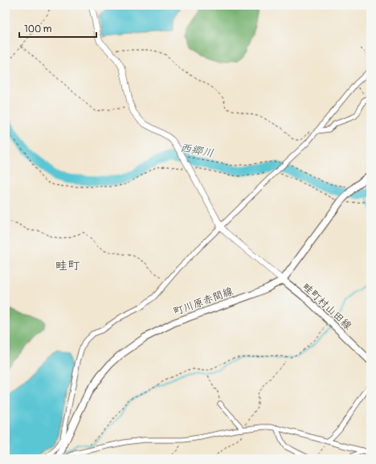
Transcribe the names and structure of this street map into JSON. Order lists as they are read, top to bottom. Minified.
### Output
{"streets":{"main road":["町川原赤間線","畦町村山田線"]},"crossings":[["町川原赤間線","畦町村山田線"]],"districts":["畦町"],"water":["西郷川"],"scale_bar":"100 m"}
